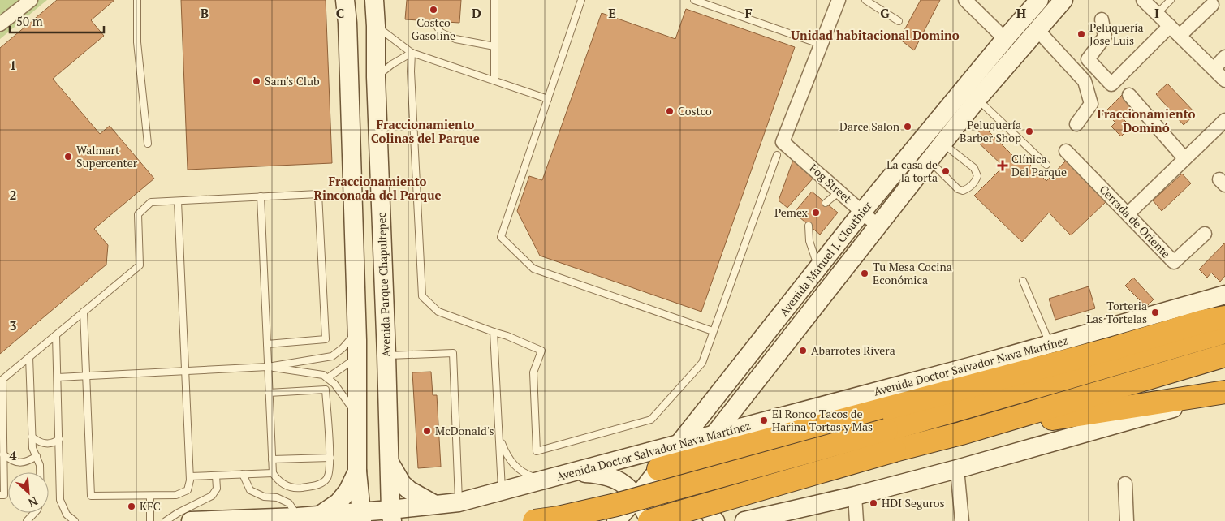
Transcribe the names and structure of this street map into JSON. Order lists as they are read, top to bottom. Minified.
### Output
{"streets":{"main road":["Avenida Manuel J. Clouthier","Avenida Parque Chapultepec","Avenida Doctor Salvador Nava Martínez"],"street":["Fog Street","Cerrada de Oriente"]},"crossings":[["Fog Street","Avenida Manuel J. Clouthier"],["Avenida Manuel J. Clouthier","Avenida Doctor Salvador Nava Martínez"],["Avenida Parque Chapultepec","Avenida Doctor Salvador Nava Martínez"]],"districts":["Unidad habitacional Domino","Fraccionamiento Dominó","Fraccionamiento Colinas del Parque","Fraccionamiento Rinconada del Parque"],"places":{"other":["Costco Gasoline","Peluquería Jose Luis","Sam's Club","Costco","Darce Salon","Peluquería Barber Shop","Walmart Supercenter","La casa de la torta","Pemex","Tu Mesa Cocina Económica","Torteria Las Tortelas","Abarrotes Rivera","El Ronco Tacos de Harina Tortas y Mas","McDonald's","HDI Seguros","KFC"],"health":["Clínica Del Parque"]},"scale_bar":"50 m","north":"bottom right","grid":{"columns":["B","C","D","E","F","G","H","I"],"rows":["1","2","3","4"]}}
